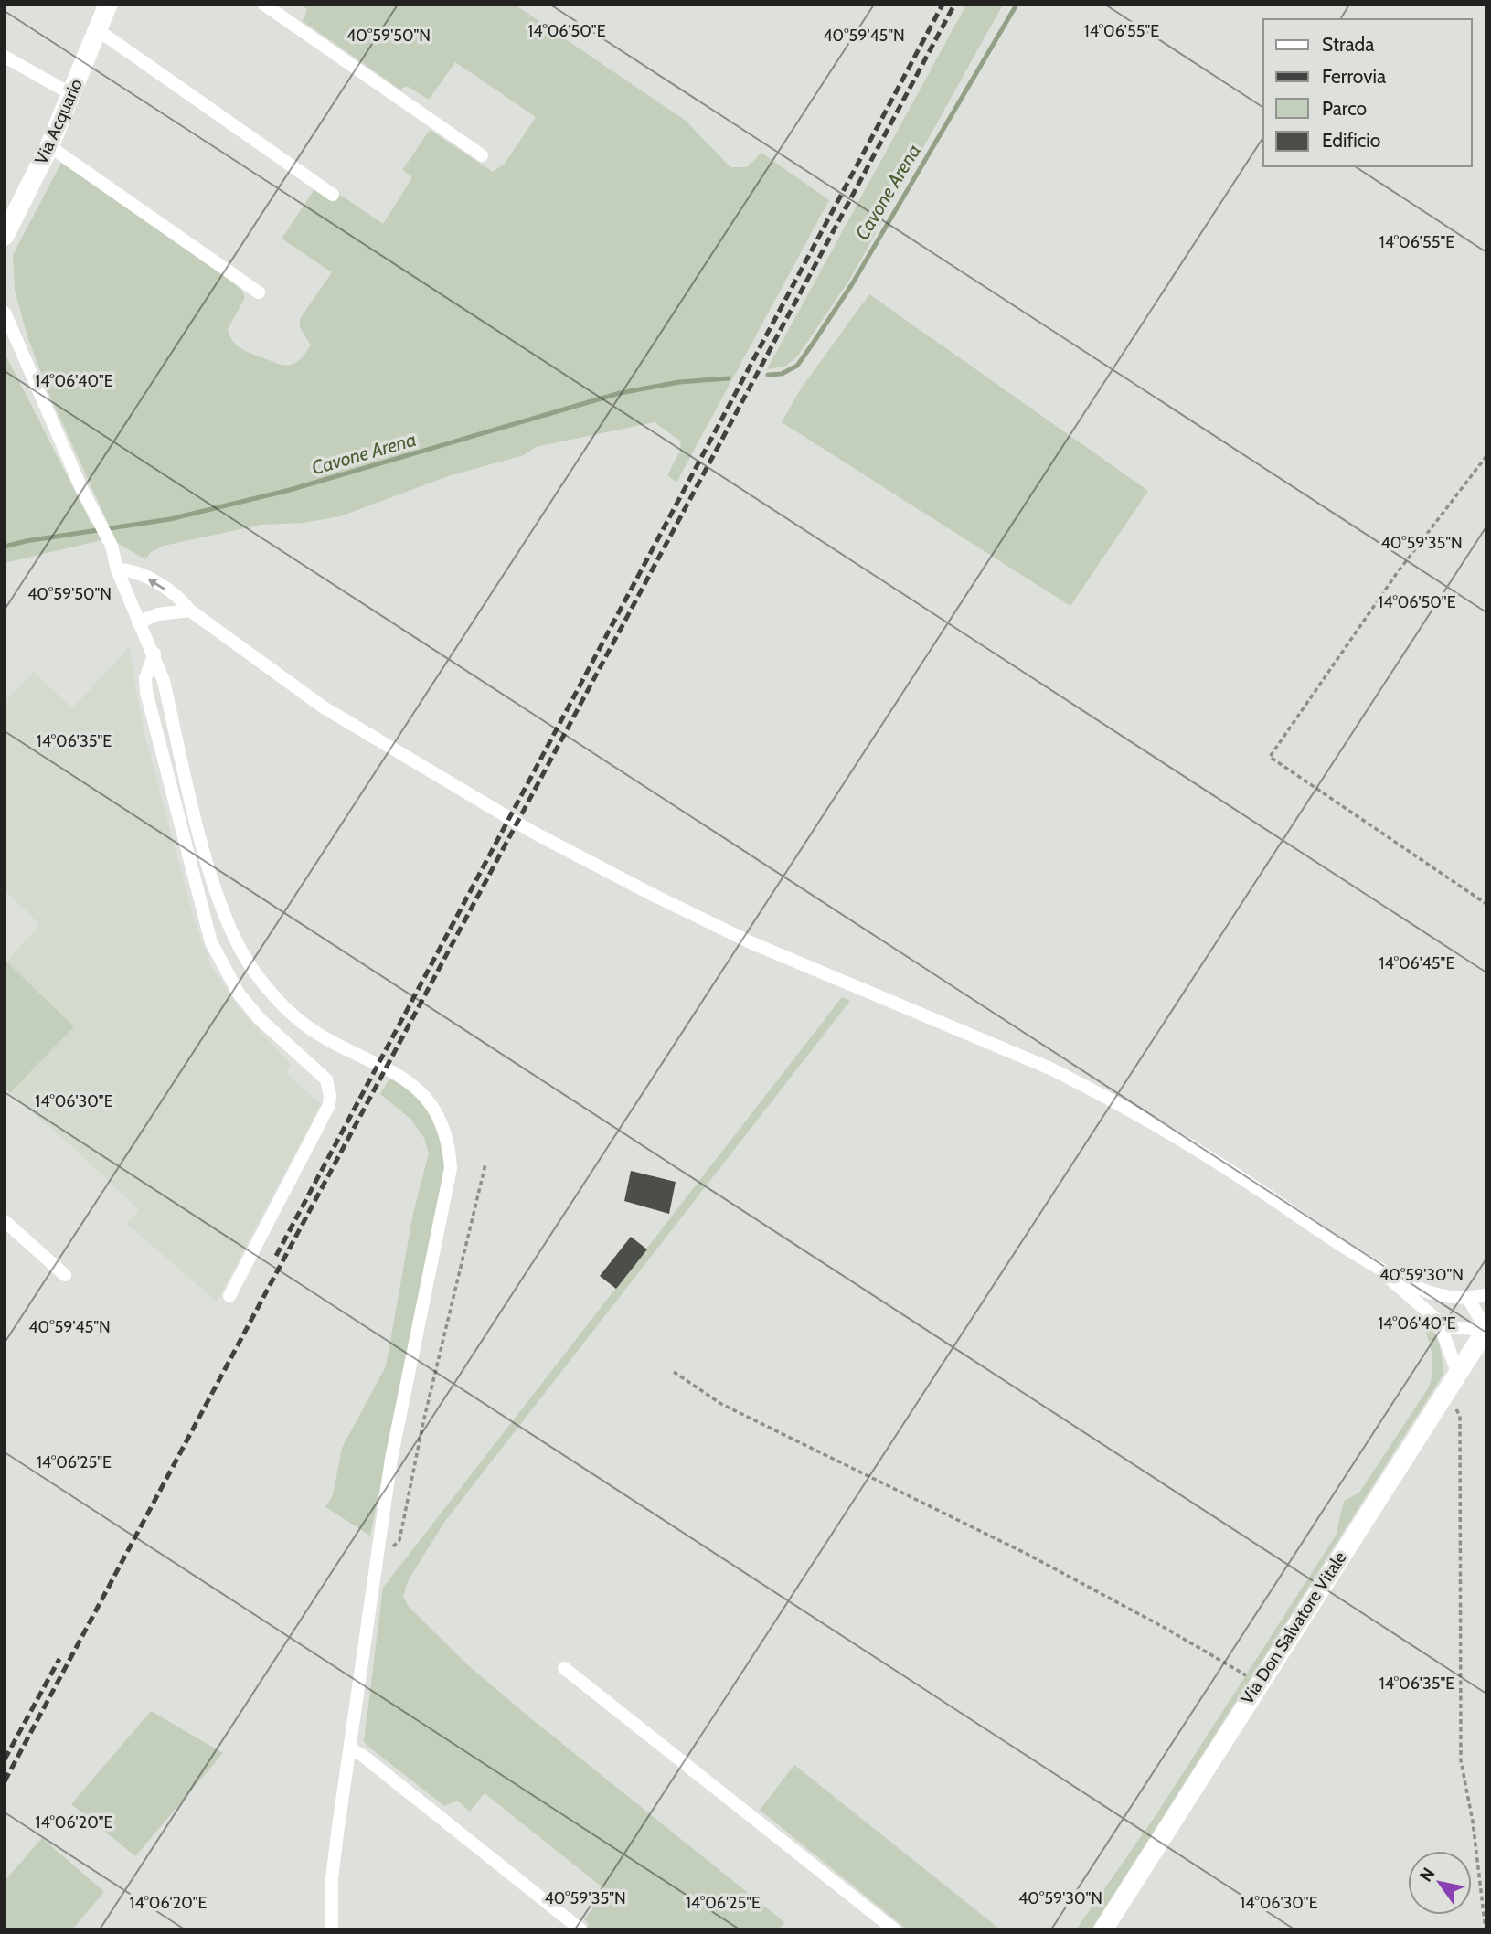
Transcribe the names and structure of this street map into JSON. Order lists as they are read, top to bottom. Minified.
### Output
{"streets":{"street":["Via Acquario","Via Don Salvatore Vitale"]},"water":["Cavone Arena"],"legend":["Strada","Ferrovia","Parco","Edificio"],"north":"top left","coordinates":["14°06'50\"E","14°06'55\"E","40°59'50\"N","40°59'45\"N","14°06'40\"E","40°59'35\"N","14°06'35\"E","14°06'45\"E","14°06'30\"E","40°59'30\"N","14°06'25\"E","14°06'20\"E"]}
